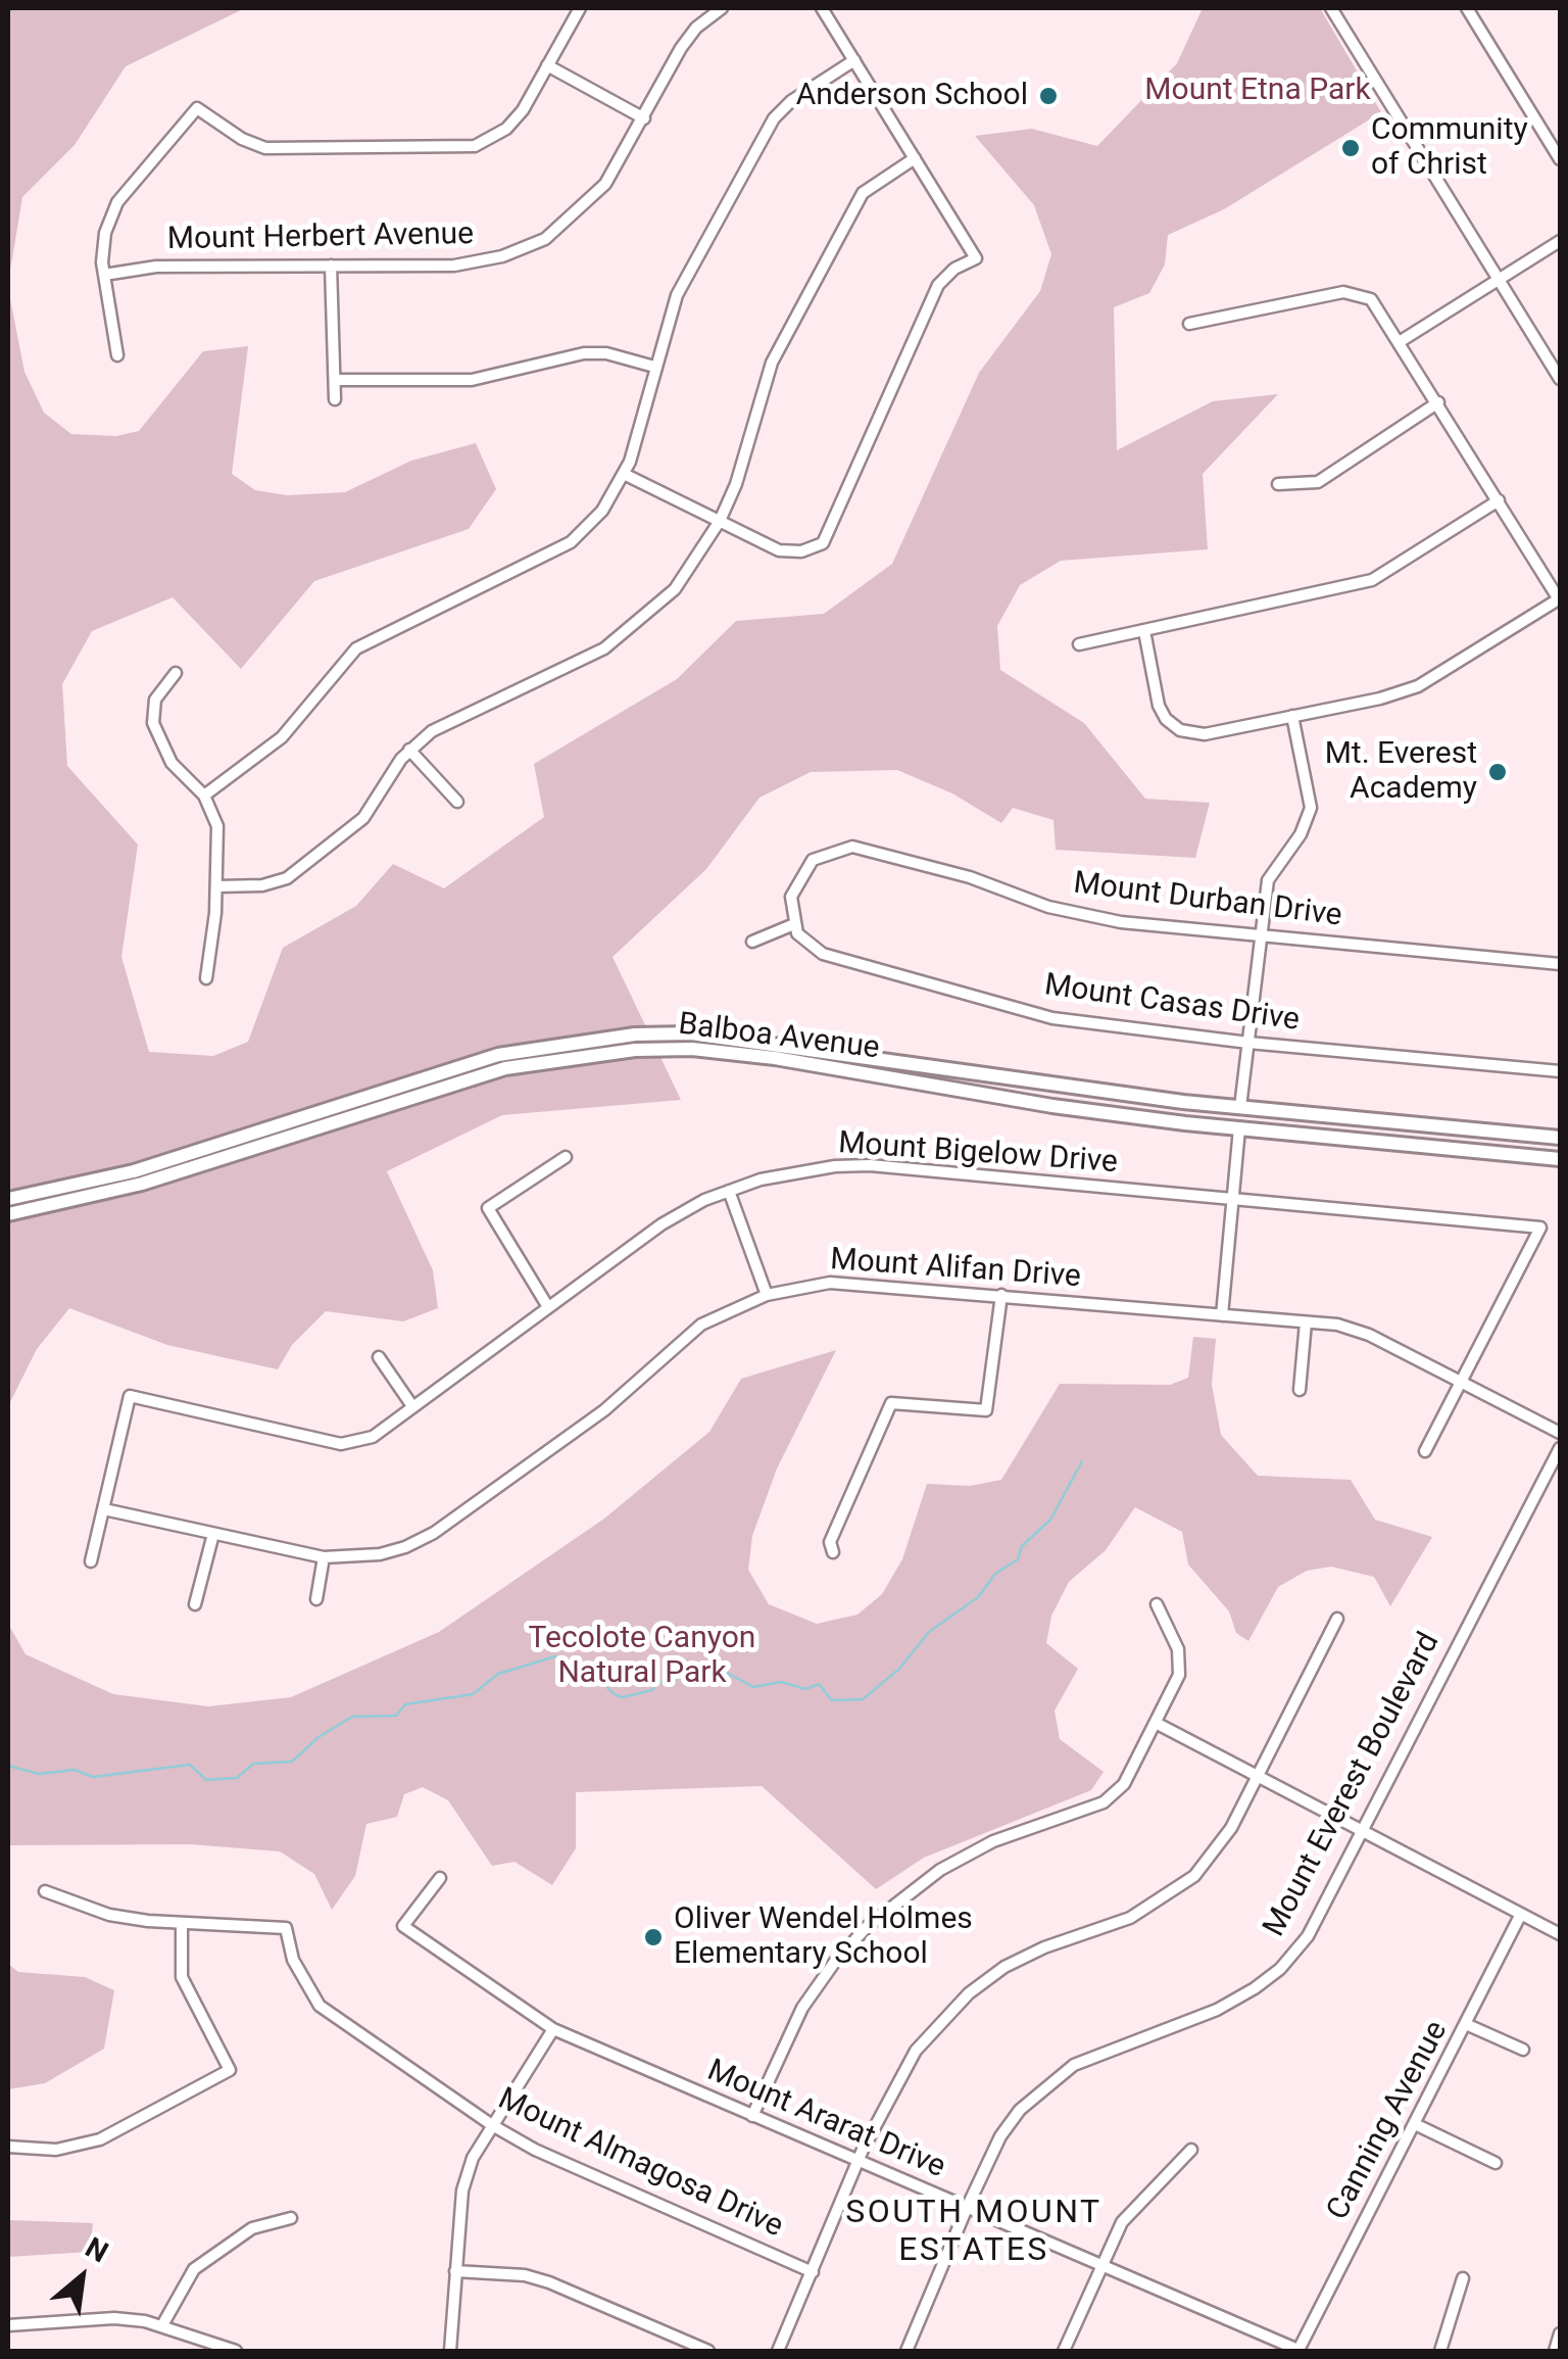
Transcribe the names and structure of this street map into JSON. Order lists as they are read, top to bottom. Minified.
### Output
{"streets":{"main road":["Balboa Avenue"],"street":["Mount Herbert Avenue","Mount Durban Drive","Mount Casas Drive","Mount Bigelow Drive","Mount Alifan Drive","Mount Everest Boulevard","Mount Ararat Drive","Canning Avenue","Mount Almagosa Drive"]},"crossings":[["Mount Durban Drive","Mount Casas Drive"],["Mount Bigelow Drive","Mount Alifan Drive"],["Mount Everest Boulevard","Mount Ararat Drive"],["Mount Ararat Drive","Canning Avenue"]],"districts":["SOUTH MOUNT ESTATES"],"parks":["Mount Etna Park","Tecolote Canyon Natural Park"],"places":["Anderson School","Community of Christ","Mt. Everest Academy","Oliver Wendel Holmes Elementary School"],"north":"top right"}
